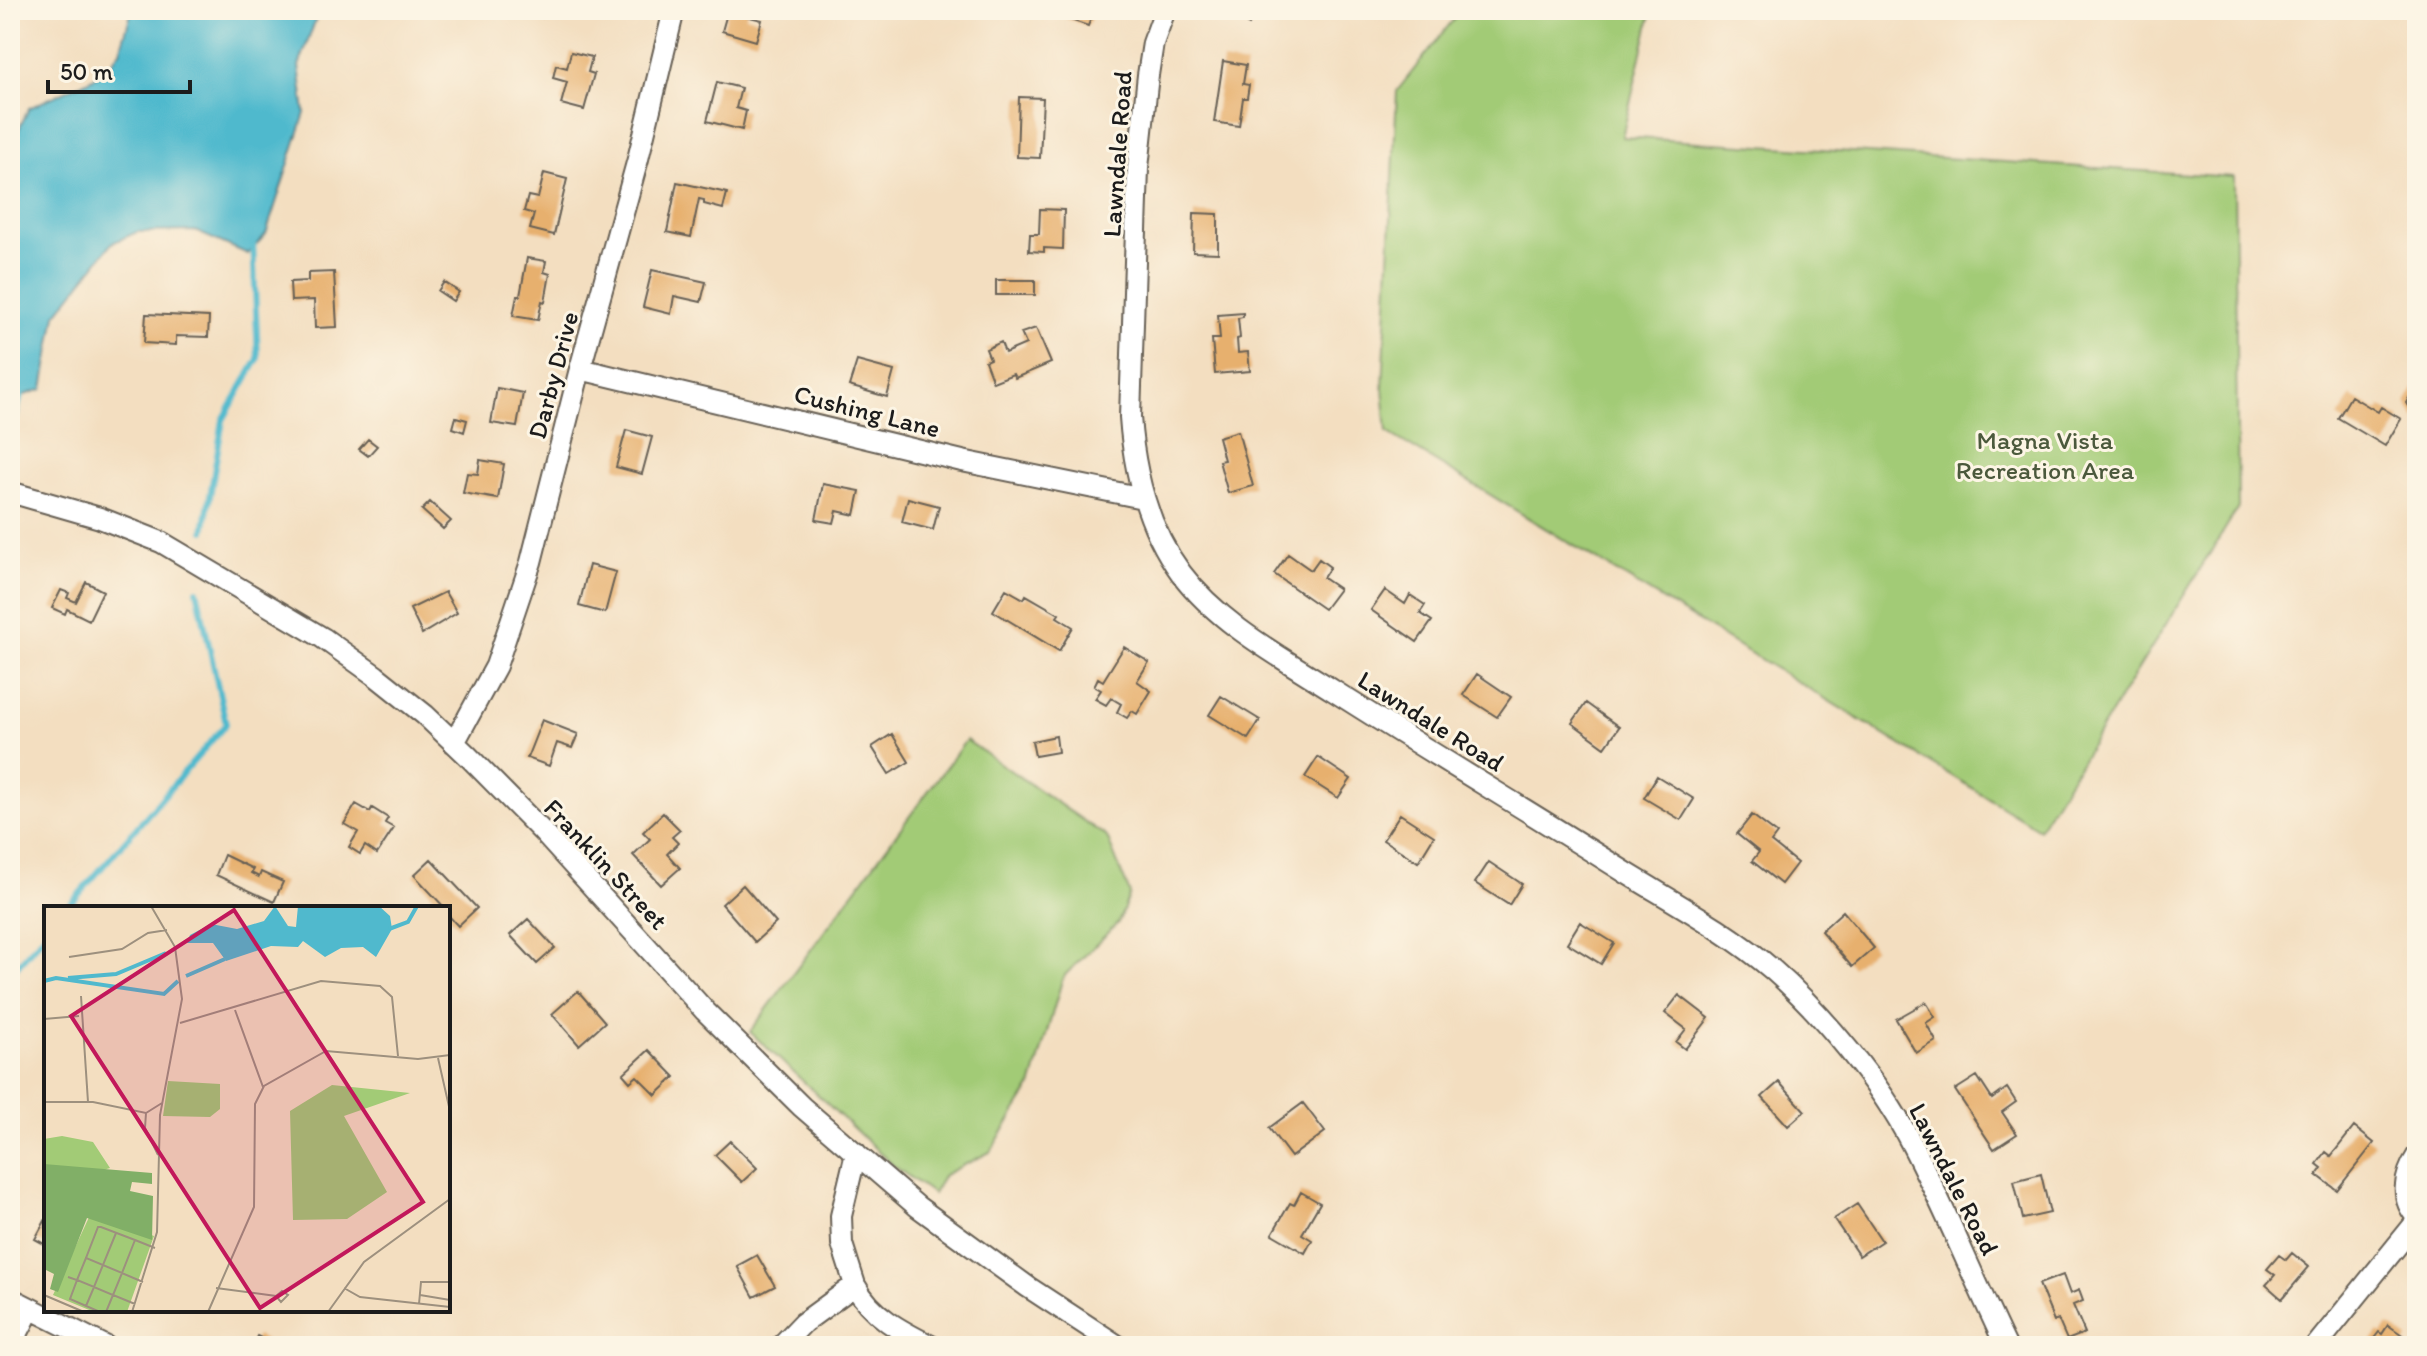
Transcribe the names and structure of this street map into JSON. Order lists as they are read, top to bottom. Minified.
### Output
{"streets":{"street":["Lawndale Road","Darby Drive","Cushing Lane","Franklin Street"]},"crossings":[["Lawndale Road","Cushing Lane"],["Darby Drive","Cushing Lane"],["Darby Drive","Franklin Street"]],"parks":["Magna Vista Recreation Area"],"scale_bar":"50 m"}
